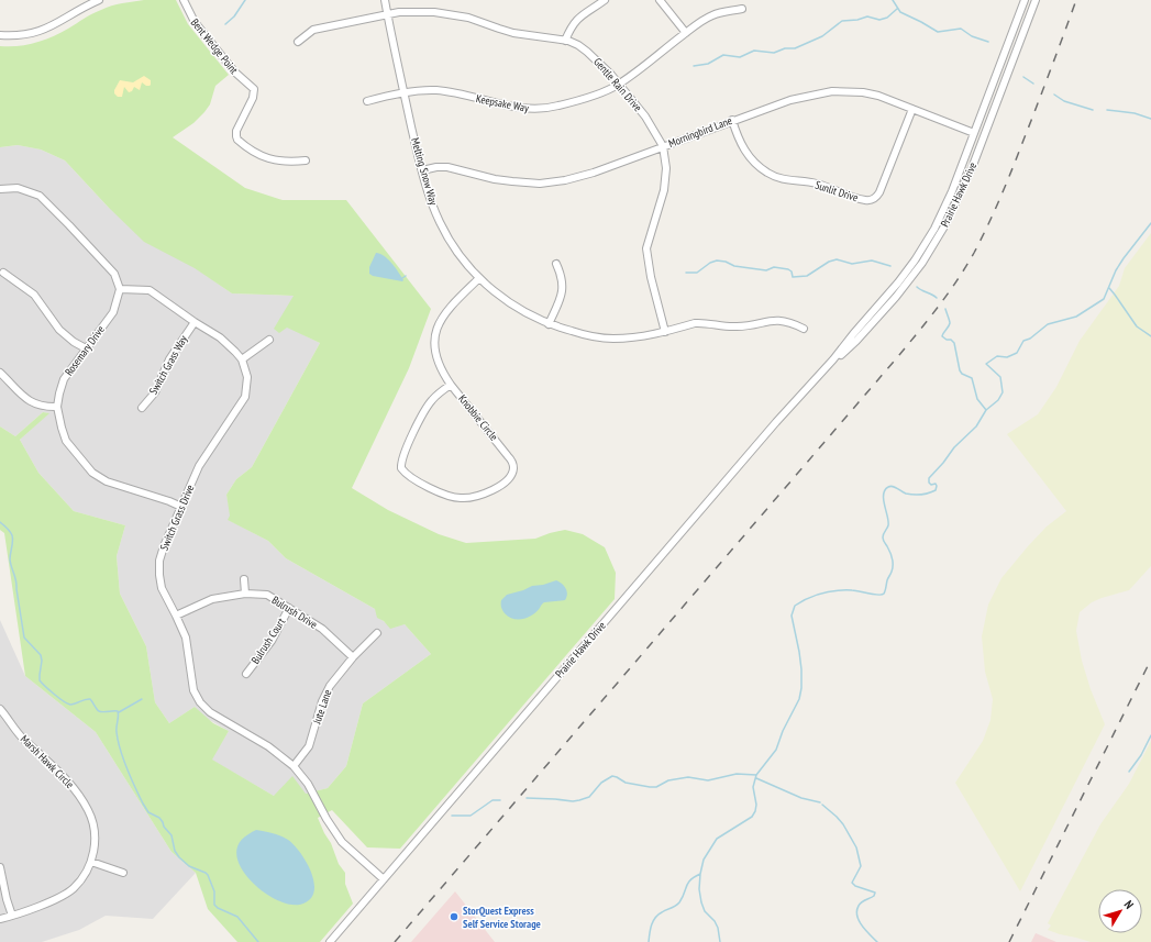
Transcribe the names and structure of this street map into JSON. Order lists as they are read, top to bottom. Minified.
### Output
{"streets":{"street":["Bent Wedge Point","Gentle Rain Drive","Keepsake Way","Morningbird Lane","Melting Snow Way","Sunlit Drive","Prairie Hawk Drive","Rosemary Drive","Switch Grass Way","Knobbie Circle","Switch Grass Drive","Bulrush Drive","Bulrush Court","Jute Lane","Marsh Hawk Circle"]},"crossings":[["Gentle Rain Drive","Keepsake Way"],["Gentle Rain Drive","Morningbird Lane"],["Gentle Rain Drive","Melting Snow Way"],["Keepsake Way","Melting Snow Way"],["Morningbird Lane","Melting Snow Way"],["Morningbird Lane","Sunlit Drive"],["Morningbird Lane","Prairie Hawk Drive"],["Prairie Hawk Drive","Switch Grass Drive"],["Rosemary Drive","Switch Grass Drive"],["Switch Grass Drive","Bulrush Drive"],["Switch Grass Drive","Jute Lane"],["Bulrush Drive","Bulrush Court"],["Bulrush Drive","Jute Lane"]],"places":["StorQuest Express Self Service Storage"],"north":"top right"}
